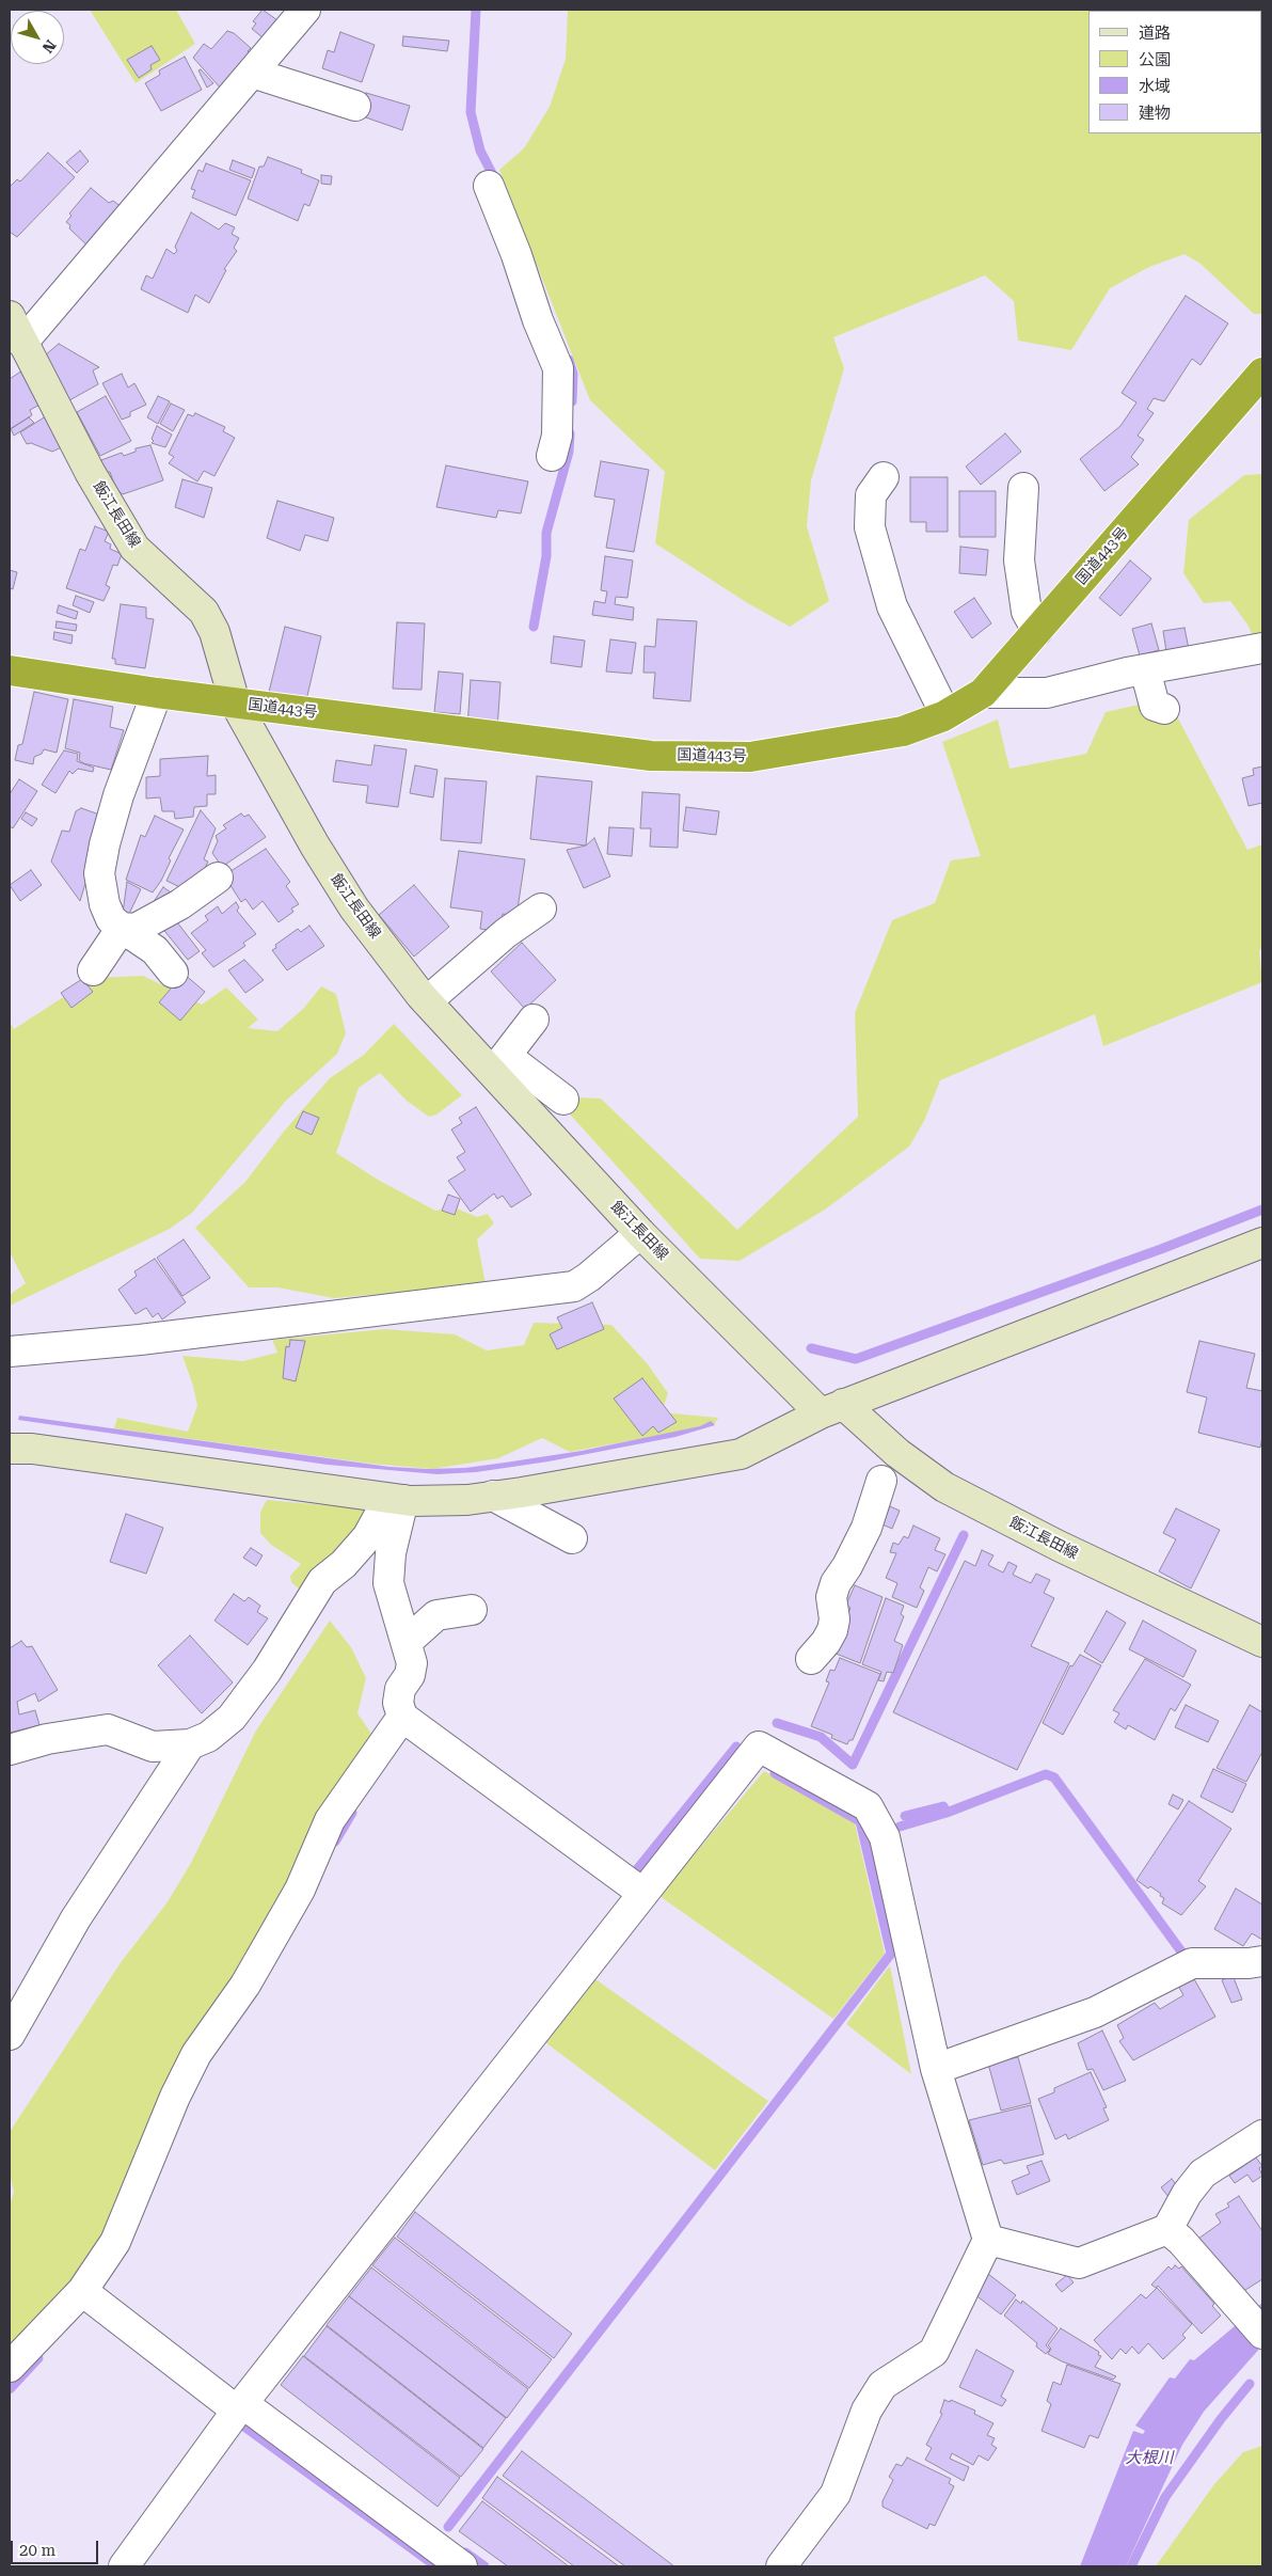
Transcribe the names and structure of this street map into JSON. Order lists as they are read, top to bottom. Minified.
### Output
{"streets":{"highway":["国道443号"],"main road":["飯江長田線"]},"crossings":[["飯江長田線","国道443号"]],"water":["大根川"],"legend":["道路","公園","水域","建物"],"scale_bar":"20 m","north":"bottom right"}
